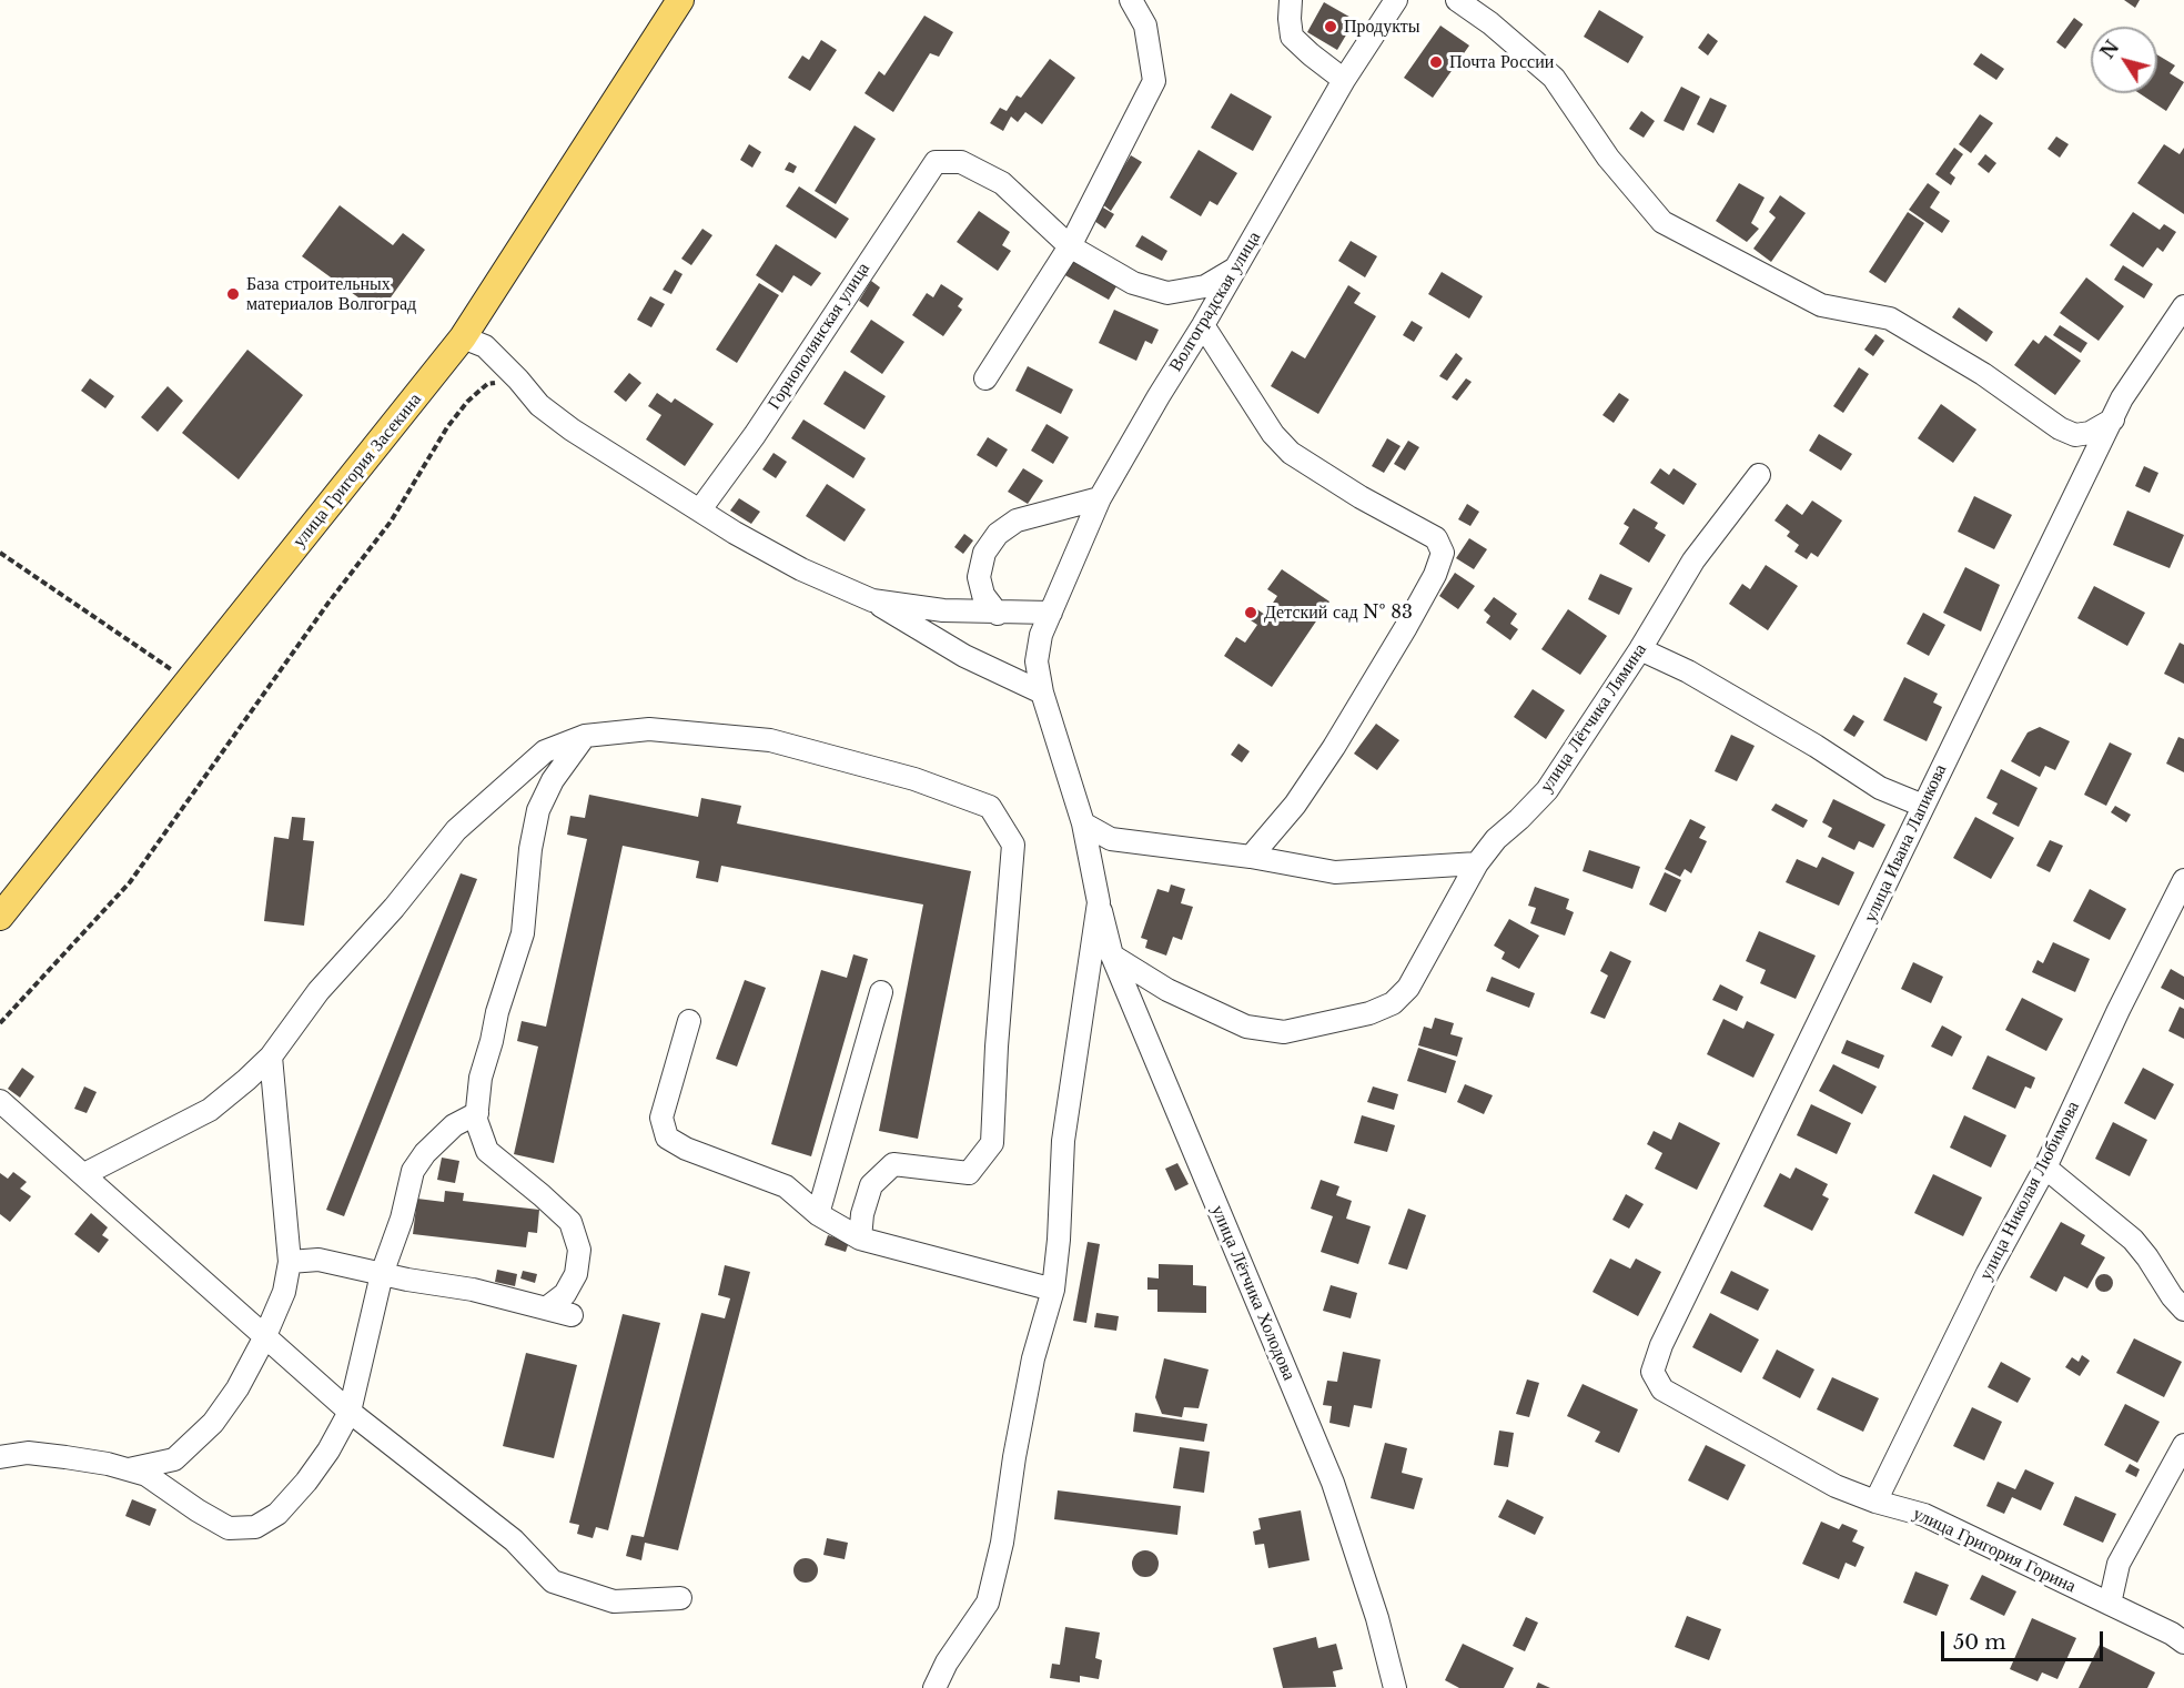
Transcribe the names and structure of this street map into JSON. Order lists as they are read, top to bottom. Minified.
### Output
{"streets":{"main road":["улица Григория Засекина"],"street":["Волгоградская улица","Горнополянская улица","улица Лётчика Лямина","улица Ивана Лапикова","улица Николая Любимова","улица Лётчика Холодова","улица Григория Горина"]},"crossings":[["Волгоградская улица","улица Лётчика Холодова"],["улица Лётчика Лямина","улица Лётчика Холодова"],["улица Ивана Лапикова","улица Григория Горина"],["улица Николая Любимова","улица Григория Горина"]],"places":["Продукты","Почта России","База строительных материалов Волгоград","Детский сад № 83"],"scale_bar":"50 m","north":"top left"}
